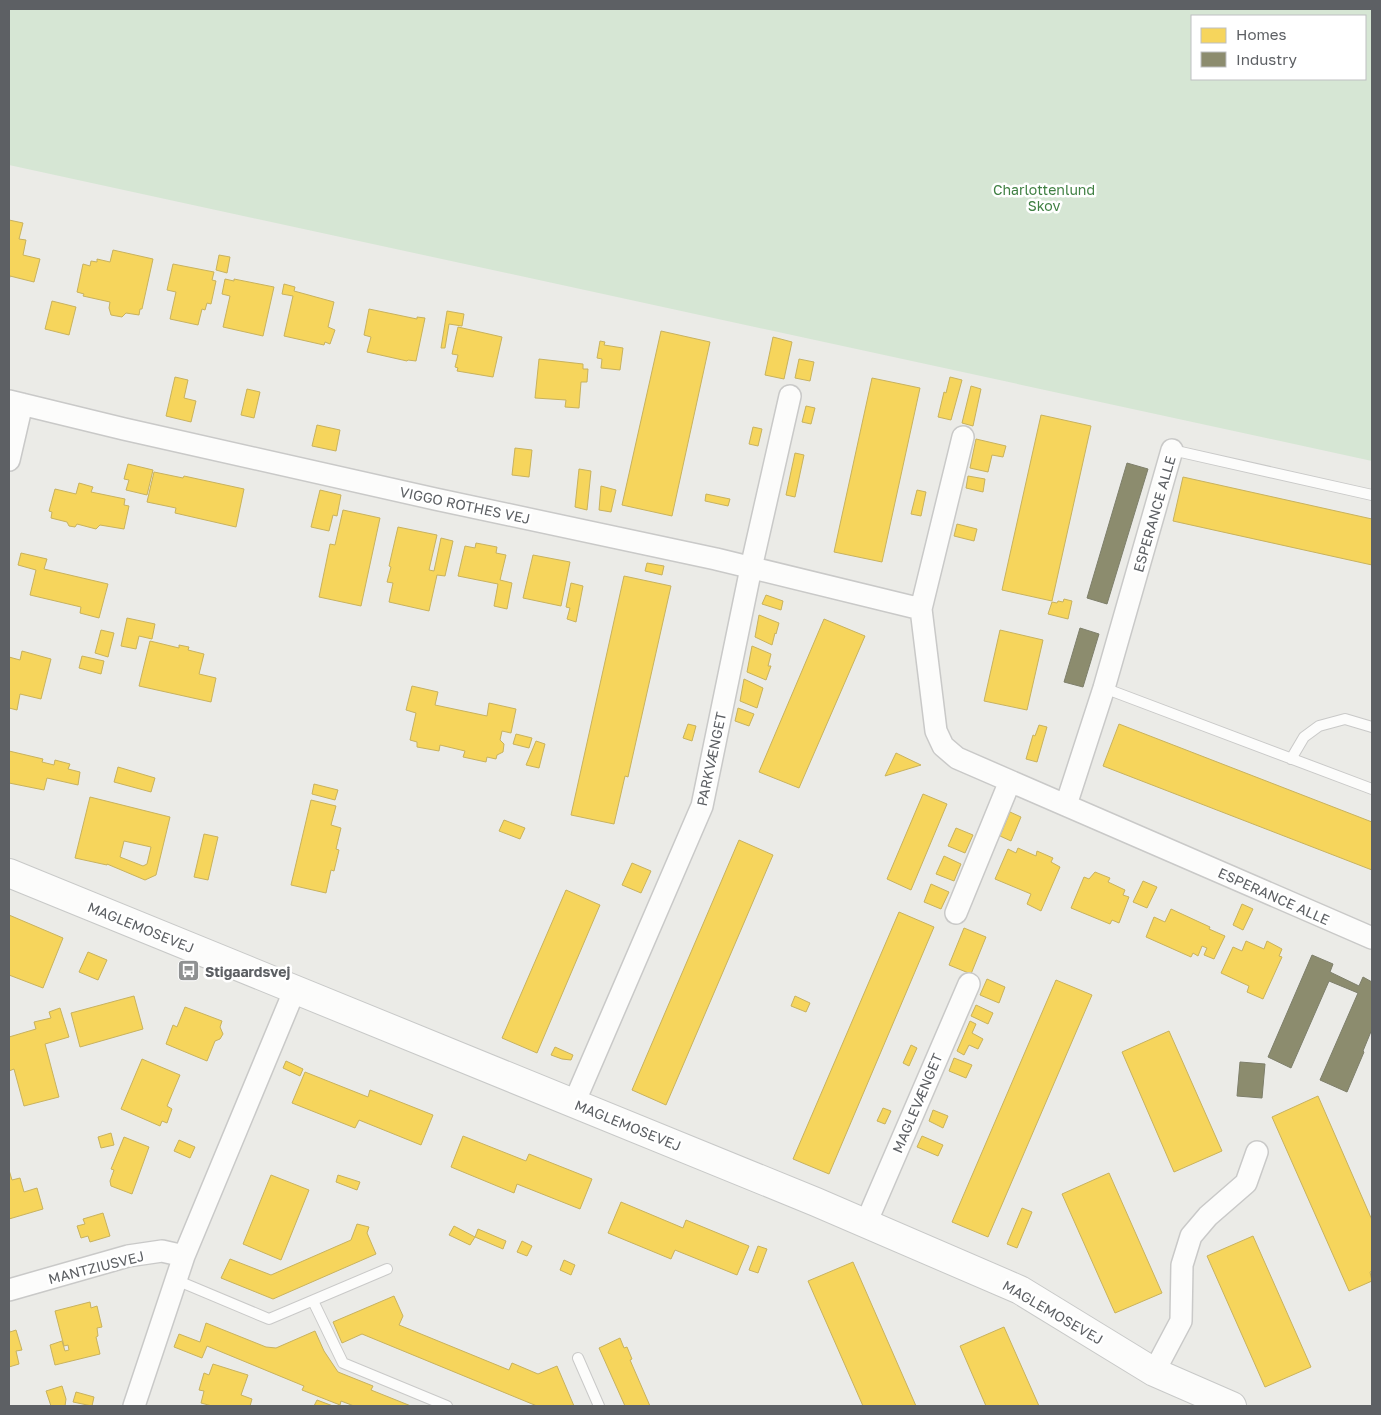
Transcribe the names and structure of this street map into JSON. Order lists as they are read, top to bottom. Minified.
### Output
{"streets":{"street":["VIGGO ROTHES VEJ","ESPERANCE ALLE","PARKVÆNGET","MAGLEMOSEVEJ","MAGLEVÆNGET","MANTZIUSVEJ"]},"crossings":[["VIGGO ROTHES VEJ","ESPERANCE ALLE"],["VIGGO ROTHES VEJ","PARKVÆNGET"],["PARKVÆNGET","MAGLEMOSEVEJ"],["MAGLEMOSEVEJ","MAGLEVÆNGET"]],"parks":["Charlottenlund Skov"],"places":{"bus stop":["Stigaardsvej"]},"legend":["Homes","Industry"]}
